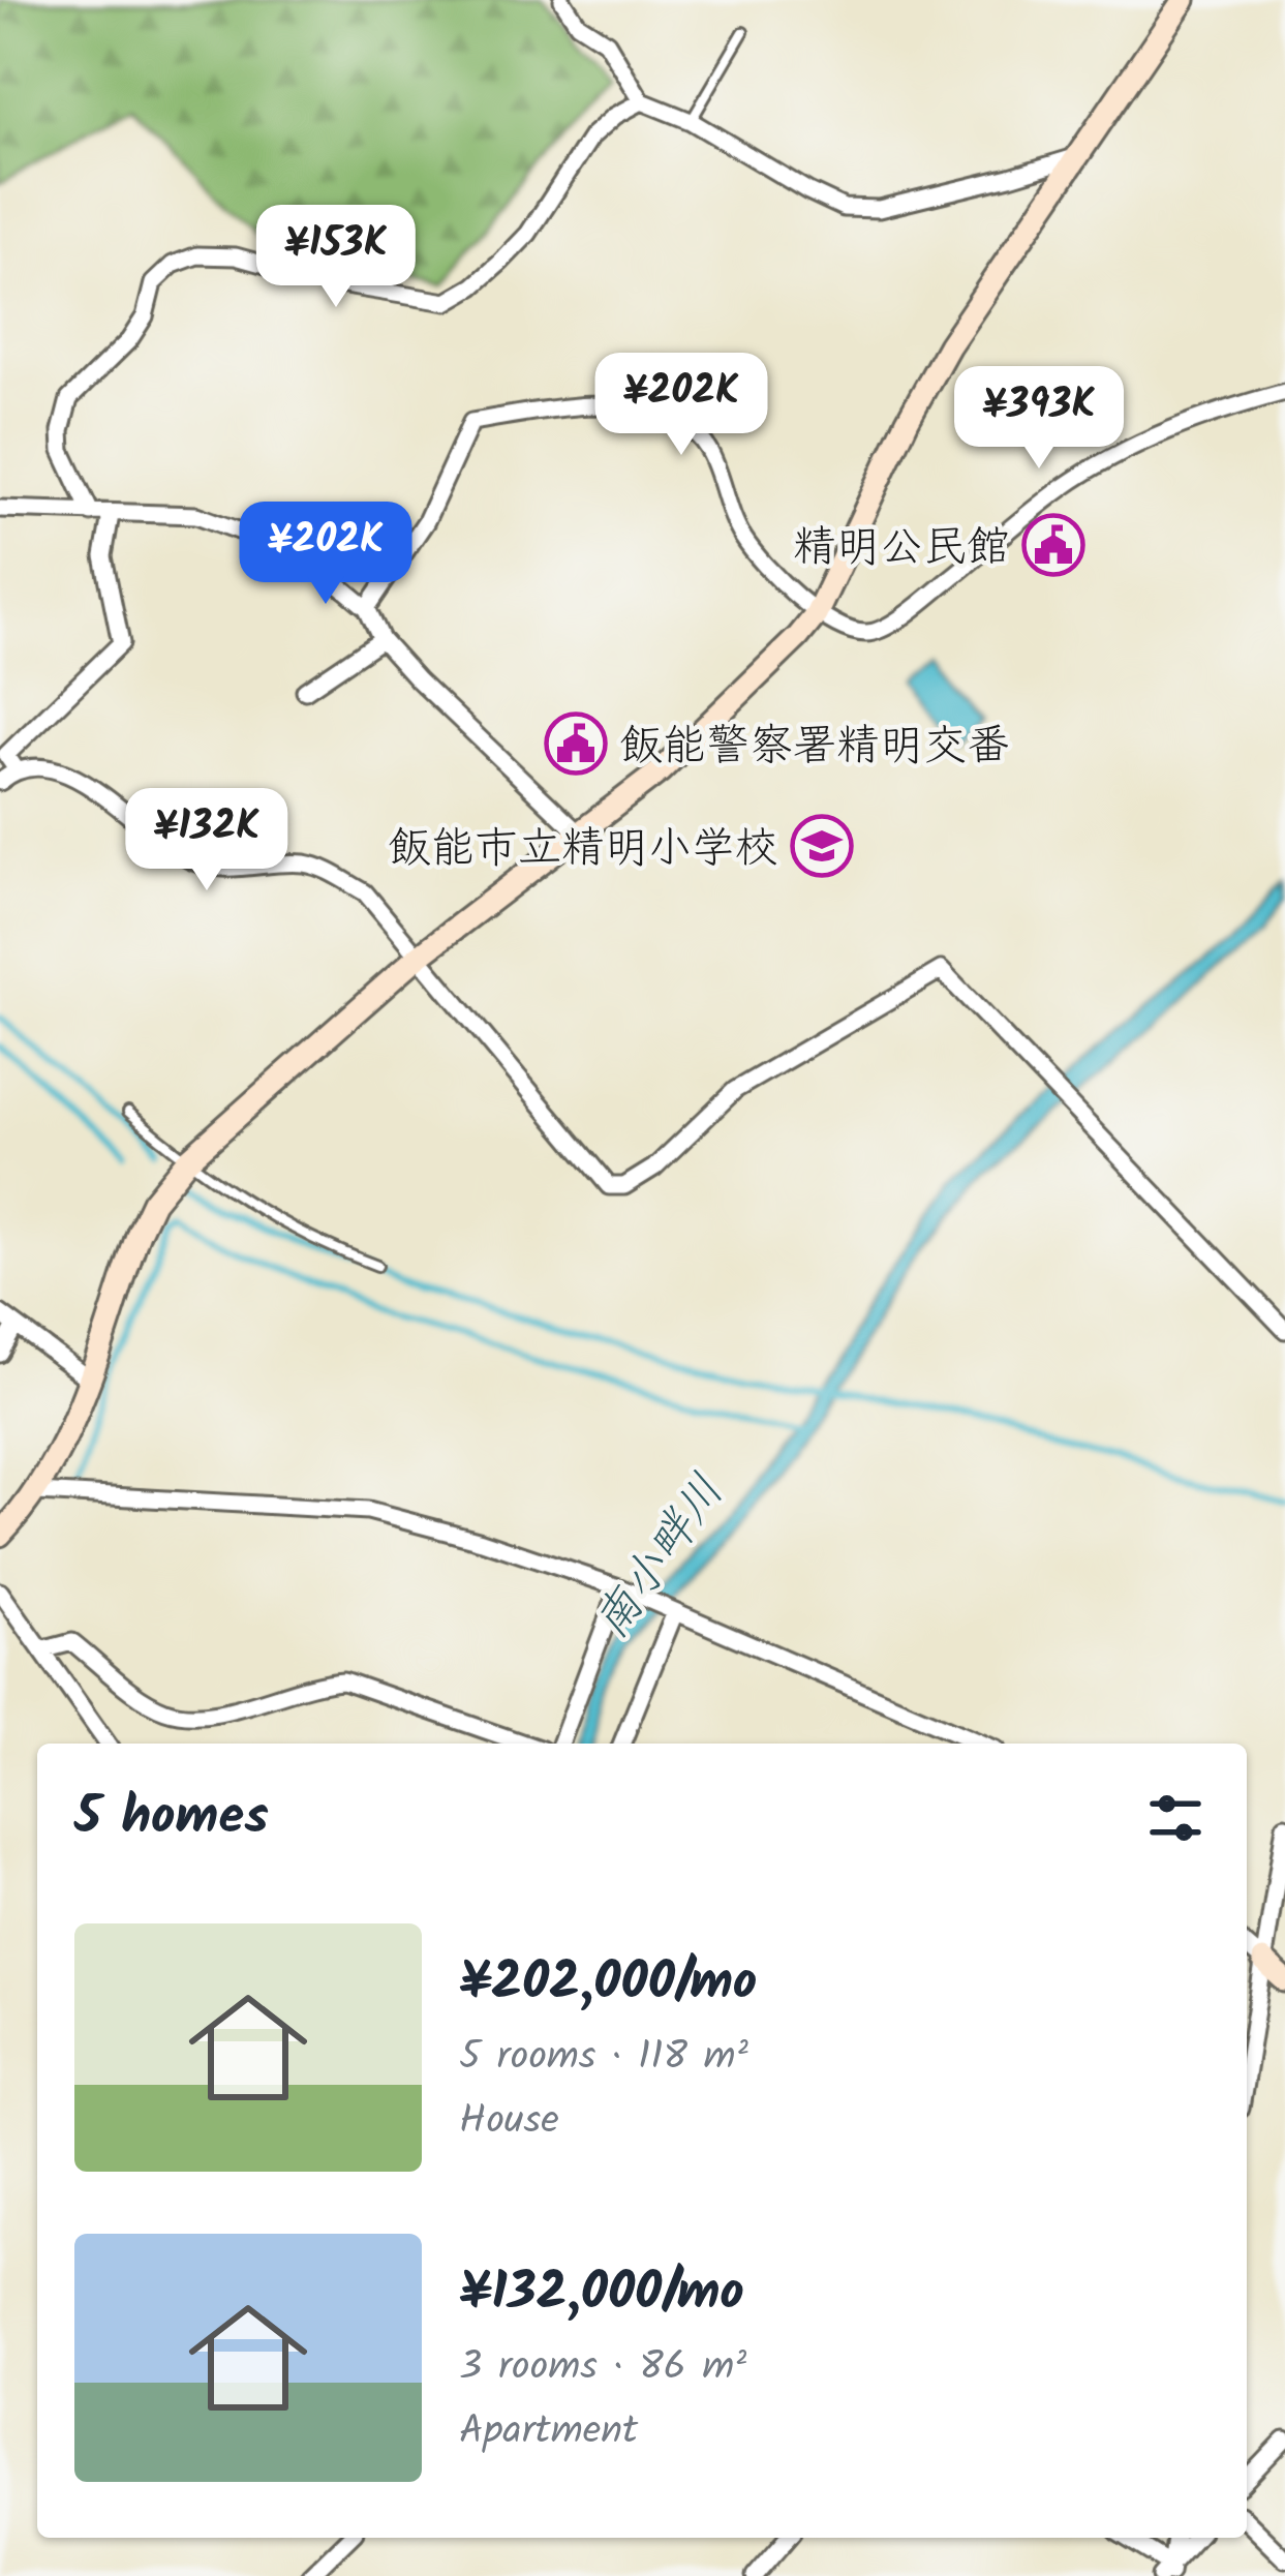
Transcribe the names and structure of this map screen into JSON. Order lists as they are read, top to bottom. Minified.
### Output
{"water":["南小畔川"],"places":{"public building":["精明公民館","飯能警察署精明交番"],"school or university":["飯能市立精明小学校"]},"page":{"price":["¥153K","¥202K","¥393K","¥202K","¥132K"],"heading":"5 homes","list":[{"name":"¥202,000/mo","note":"5 rooms · 118 m² · House"},{"name":"¥132,000/mo","note":"3 rooms · 86 m² · Apartment"}]}}
